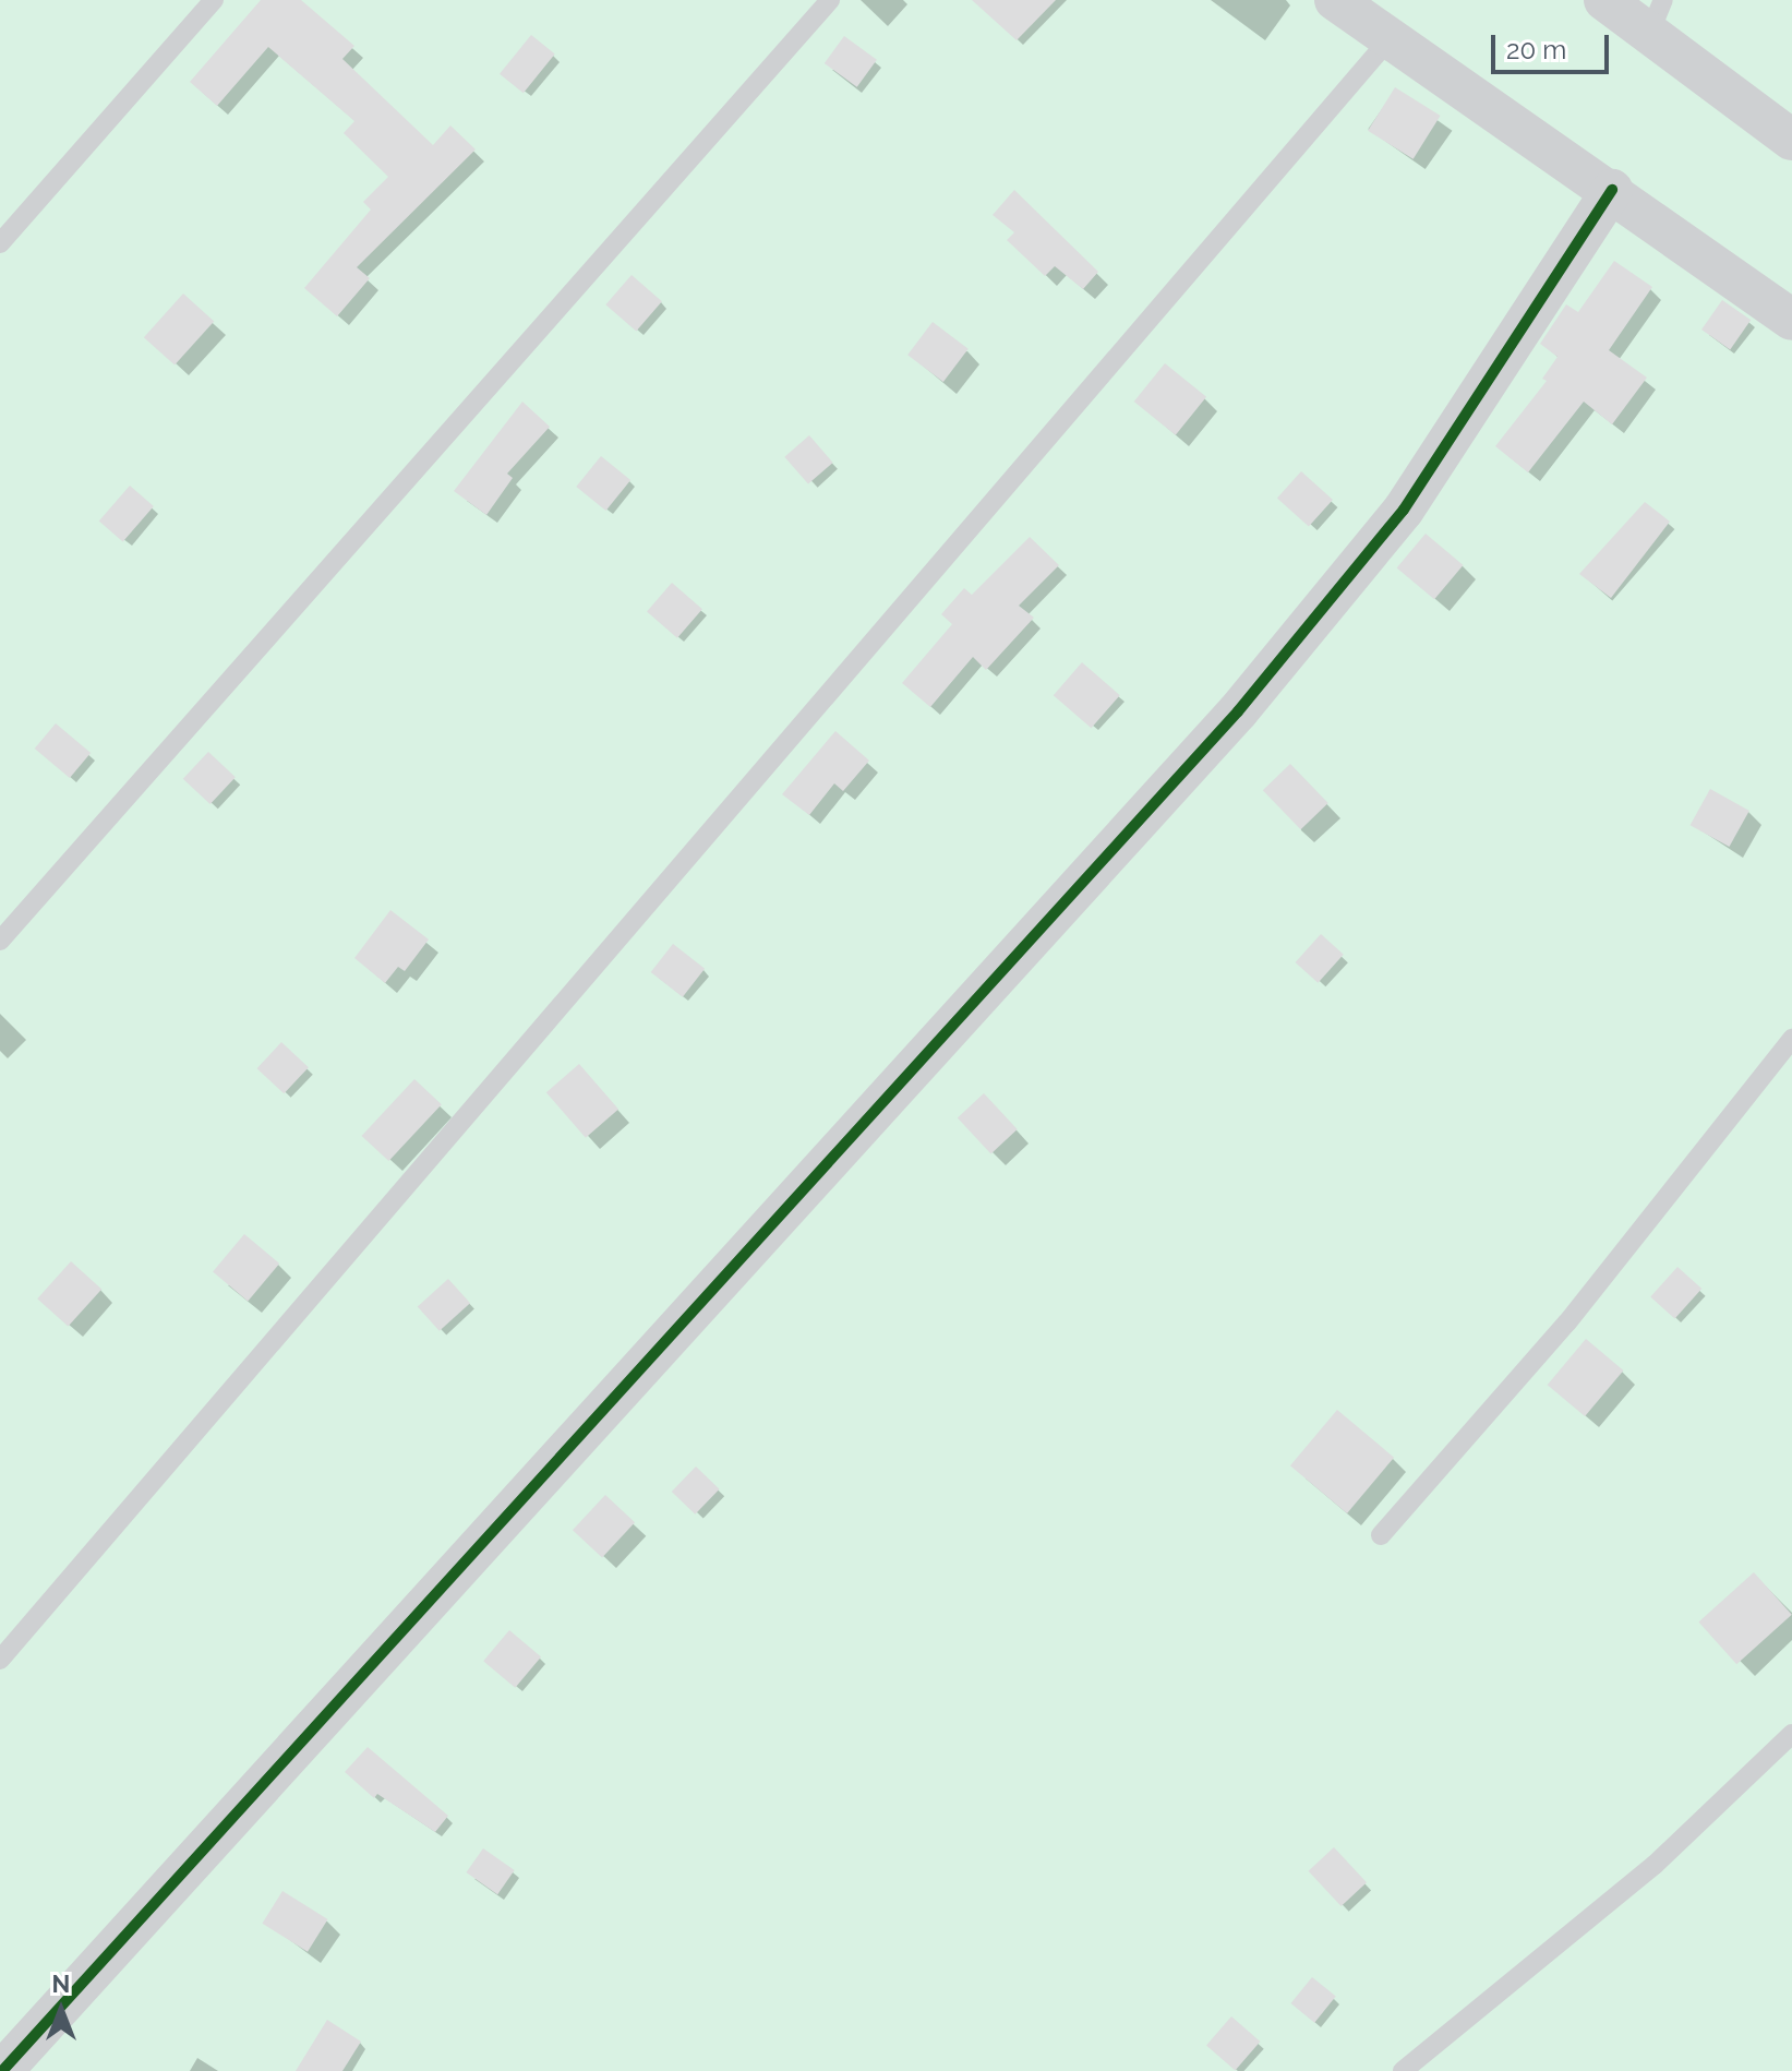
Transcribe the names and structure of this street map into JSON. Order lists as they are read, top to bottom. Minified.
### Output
{"scale_bar":"20 m","north":"top"}
